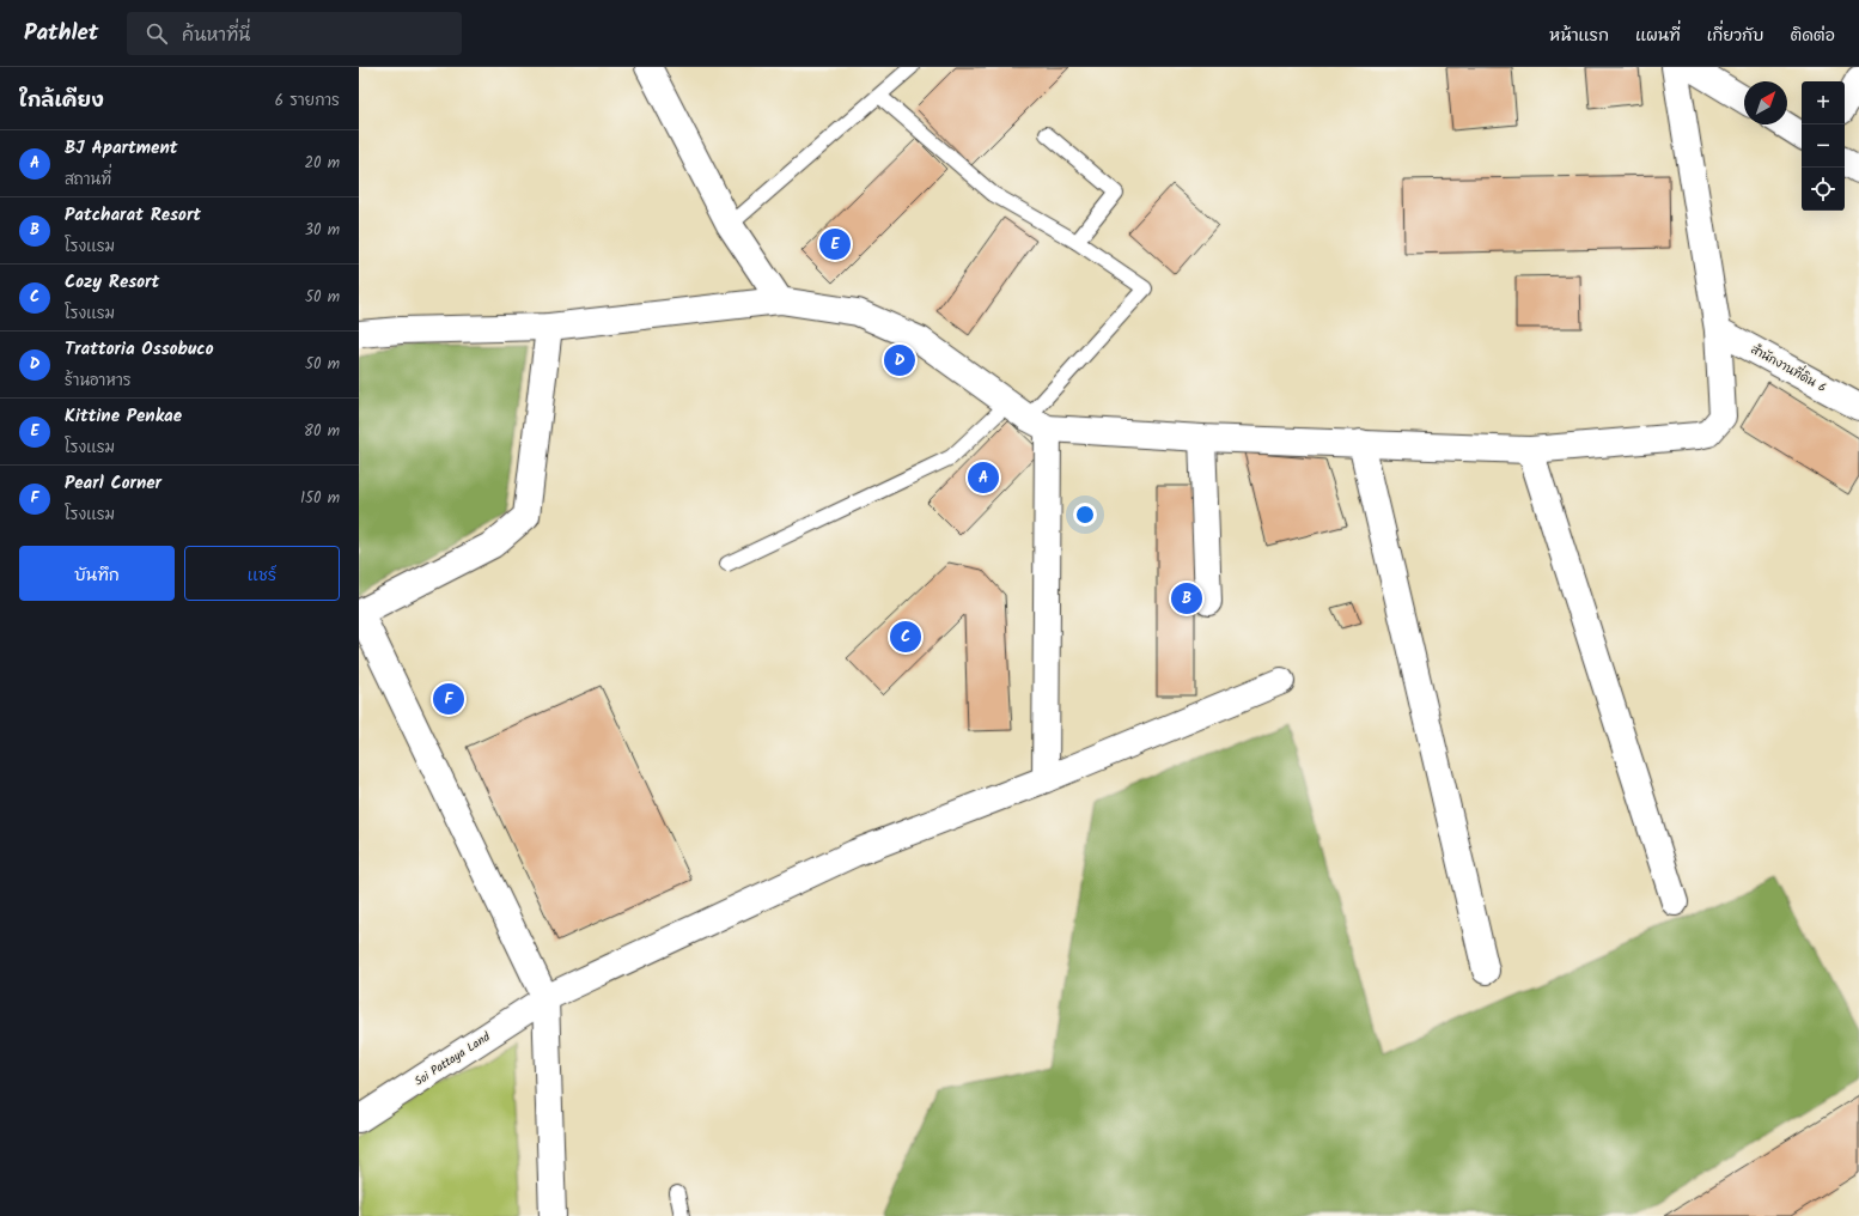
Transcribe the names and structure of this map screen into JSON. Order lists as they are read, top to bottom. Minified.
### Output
{"streets":{"street":["สำนักงานที่ดิน 6","Soi Pattaya Land"]},"north":"top right","page":{"header":"Pathlet","search":"ค้นหาที่นี่","nav":["หน้าแรก","แผนที่","เกี่ยวกับ","ติดต่อ"],"heading":["ใกล้เคียง","6 รายการ"],"map_buttons":["+","−"],"list":[{"mark":"A","name":"BJ Apartment","note":"สถานที่","value":"20 m"},{"mark":"B","name":"Patcharat Resort","note":"โรงแรม","value":"30 m"},{"mark":"C","name":"Cozy Resort","note":"โรงแรม","value":"50 m"},{"mark":"D","name":"Trattoria Ossobuco","note":"ร้านอาหาร","value":"50 m"},{"mark":"E","name":"Kittine Penkae","note":"โรงแรม","value":"80 m"},{"mark":"F","name":"Pearl Corner","note":"โรงแรม","value":"150 m"}],"pins":["E","D","A","B","C","F"],"buttons":["บันทึก","แชร์"]}}
